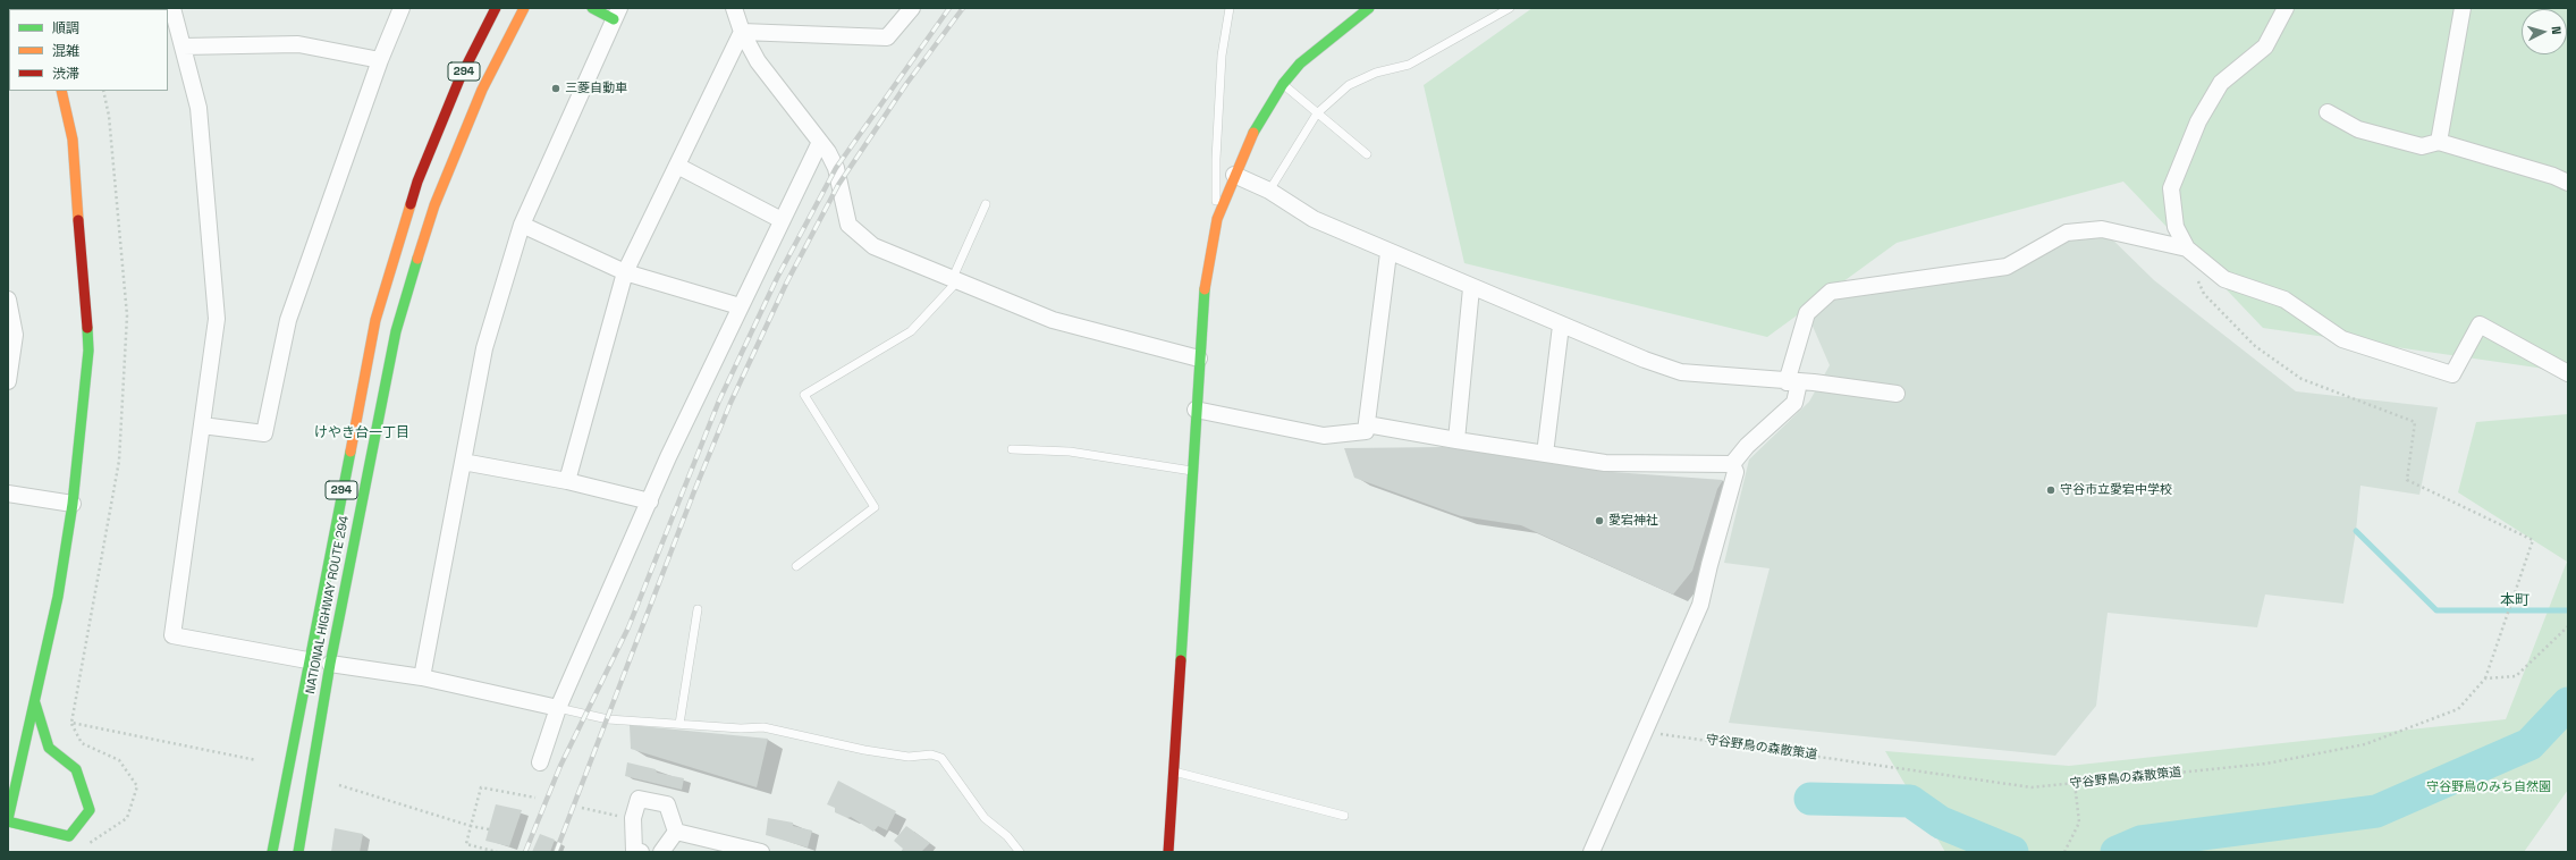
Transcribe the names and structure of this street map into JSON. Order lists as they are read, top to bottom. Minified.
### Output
{"streets":{"main road":["294","NATIONAL HIGHWAY ROUTE 294"],"path":["守谷野鳥の森散策道"]},"districts":["けやき台一丁目","本町"],"parks":["守谷野鳥のみち自然園"],"places":["三菱自動車","守谷市立愛宕中学校","愛宕神社"],"legend":["順調","混雑","渋滞"],"north":"right"}
